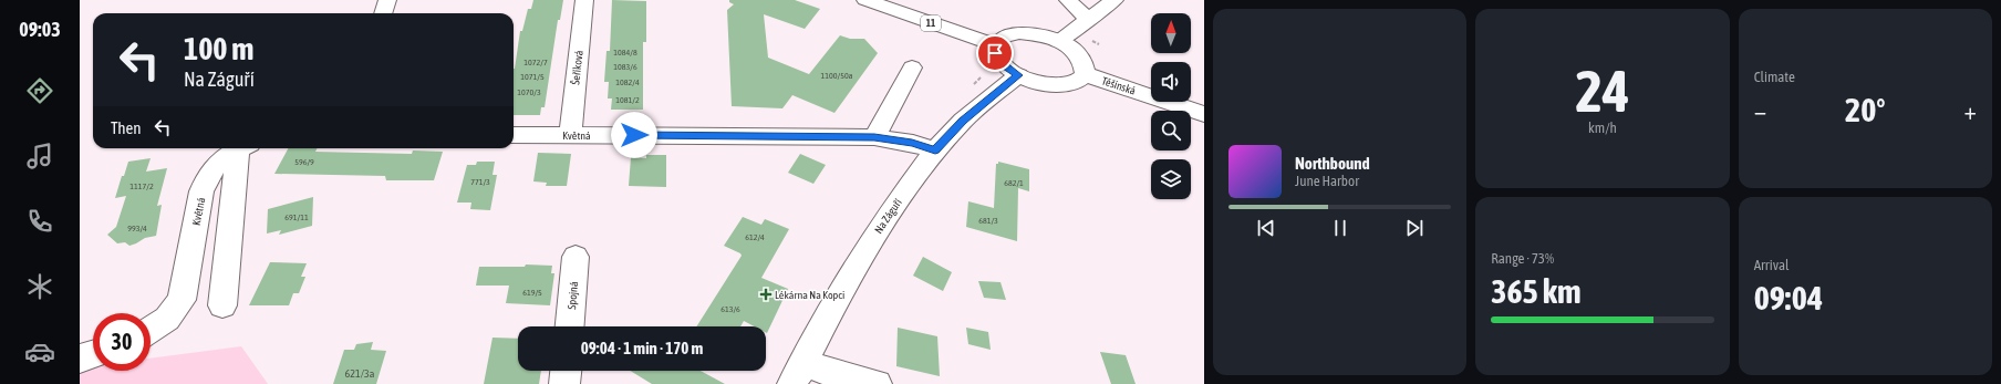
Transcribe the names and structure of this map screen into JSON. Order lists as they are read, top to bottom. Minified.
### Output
{"streets":{"street":["11","Šeříková","Těšínská","Květná","Na Záguří","Spojná"]},"crossings":[["Šeříková","Květná"],["Květná","Na Záguří"]],"places":{"health":["Lékárna Na Kopci"]},"house_numbers":["1084/8","1072/7","1083/6","1100/50a","1071/5","1082/4","1070/3","1081/2","596/9","771/3","682/1","1117/2","691/11","681/3","993/4","612/4","619/5","613/6","621/3a"],"north":"top","page":{"tabs":"09:03","tile":[["24","km/h"],"Climate",["Range · 73%","365 km"],["Arrival","09:04"]],"turn":["100 m","Na Záguří"],"heat":["−","20°","+"],"then":"Then","song":["Northbound","June Harbor"],"limit":"30","trip":"09:04 · 1 min · 170 m"}}
